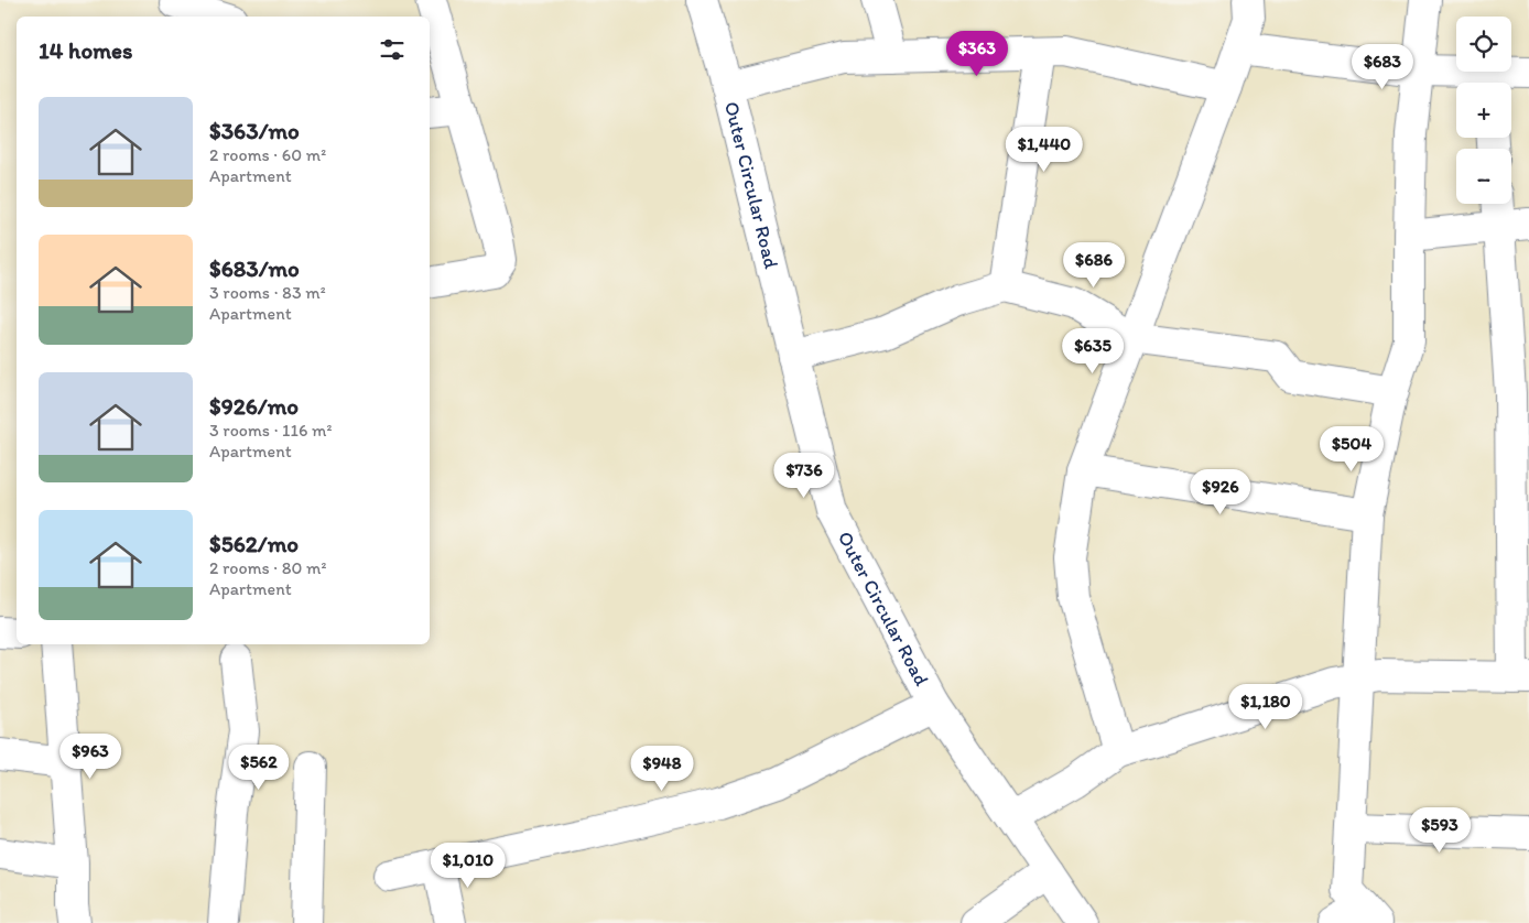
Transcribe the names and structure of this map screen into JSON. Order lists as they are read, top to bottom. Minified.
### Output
{"streets":{"street":["Outer Circular Road"]},"page":{"map_buttons":["+","−"],"heading":"14 homes","price":["$363","$683","$1,440","$686","$635","$504","$736","$926","$1,180","$963","$562","$948","$593","$1,010"],"list":[{"name":"$363/mo","note":"2 rooms · 60 m² · Apartment"},{"name":"$683/mo","note":"3 rooms · 83 m² · Apartment"},{"name":"$926/mo","note":"3 rooms · 116 m² · Apartment"},{"name":"$562/mo","note":"2 rooms · 80 m² · Apartment"}]}}
